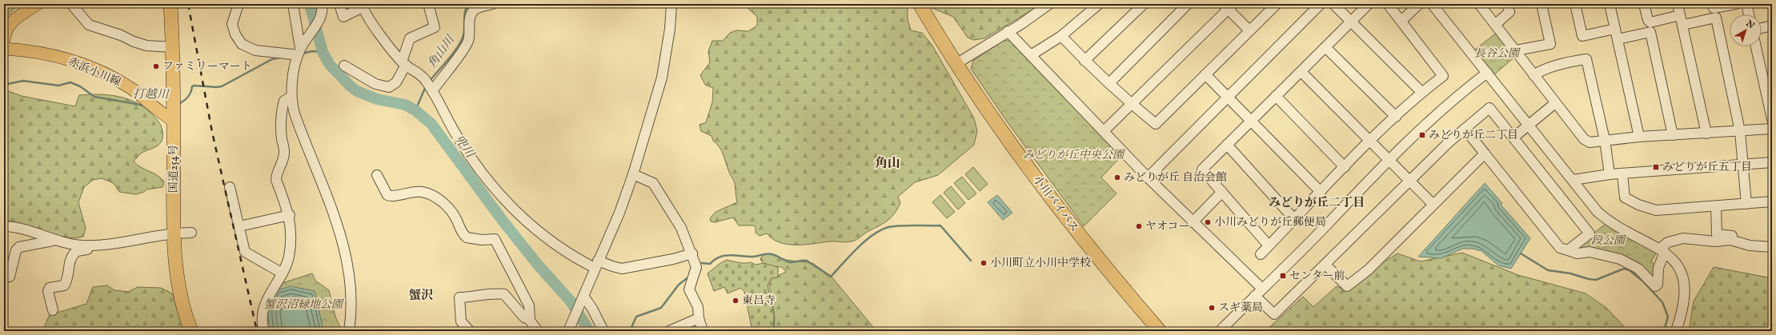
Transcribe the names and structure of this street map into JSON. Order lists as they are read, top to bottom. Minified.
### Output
{"streets":{"highway":["国道254号","小川バイパス"],"main road":["赤浜小川線"]},"crossings":[["赤浜小川線","国道254号"]],"districts":["角山","みどりが丘二丁目","蟹沢"],"water":["角山川","打越川","兜川"],"parks":["長谷公園","みどりが丘中央公園","段公園","蟹沢沼緑地公園"],"places":{"other":["ファミリーマート","みどりが丘 自治会館","小川みどりが丘郵便局","ヤオコー","小川町立小川中学校","東昌寺","スギ薬局"],"transit":["みどりが丘二丁目","みどりが丘五丁目","センター前"]},"north":"top right"}
